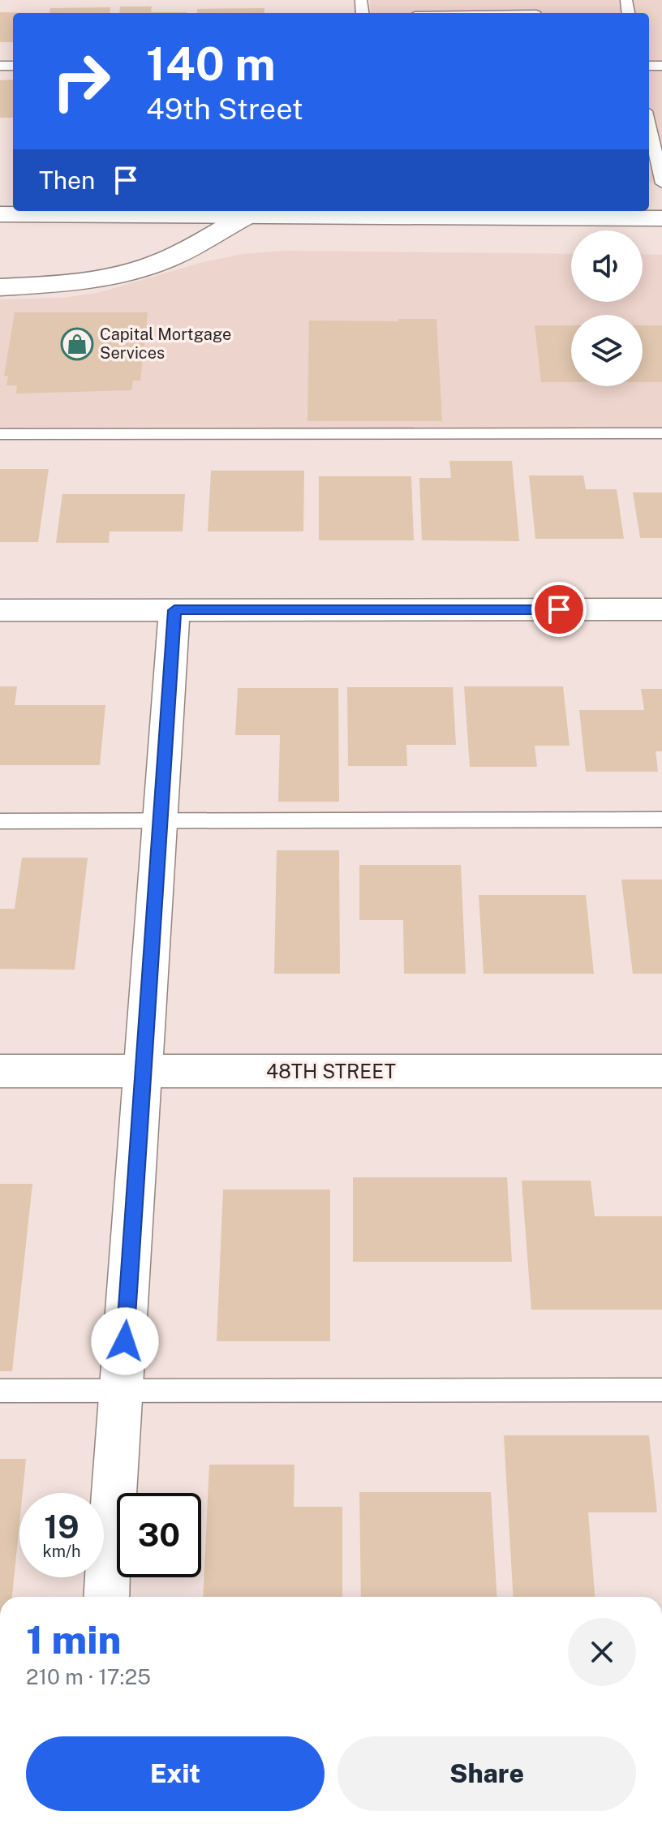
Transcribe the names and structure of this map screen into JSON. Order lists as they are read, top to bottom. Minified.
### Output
{"streets":{"street":["48TH STREET"]},"places":{"shop":["Capital Mortgage Services"]},"page":{"turn":["140 m","49th Street"],"then":"Then","speed":"19 km/h","limit":"30","heading":["1 min","210 m · 17:25"],"buttons":["Exit","Share"]}}
